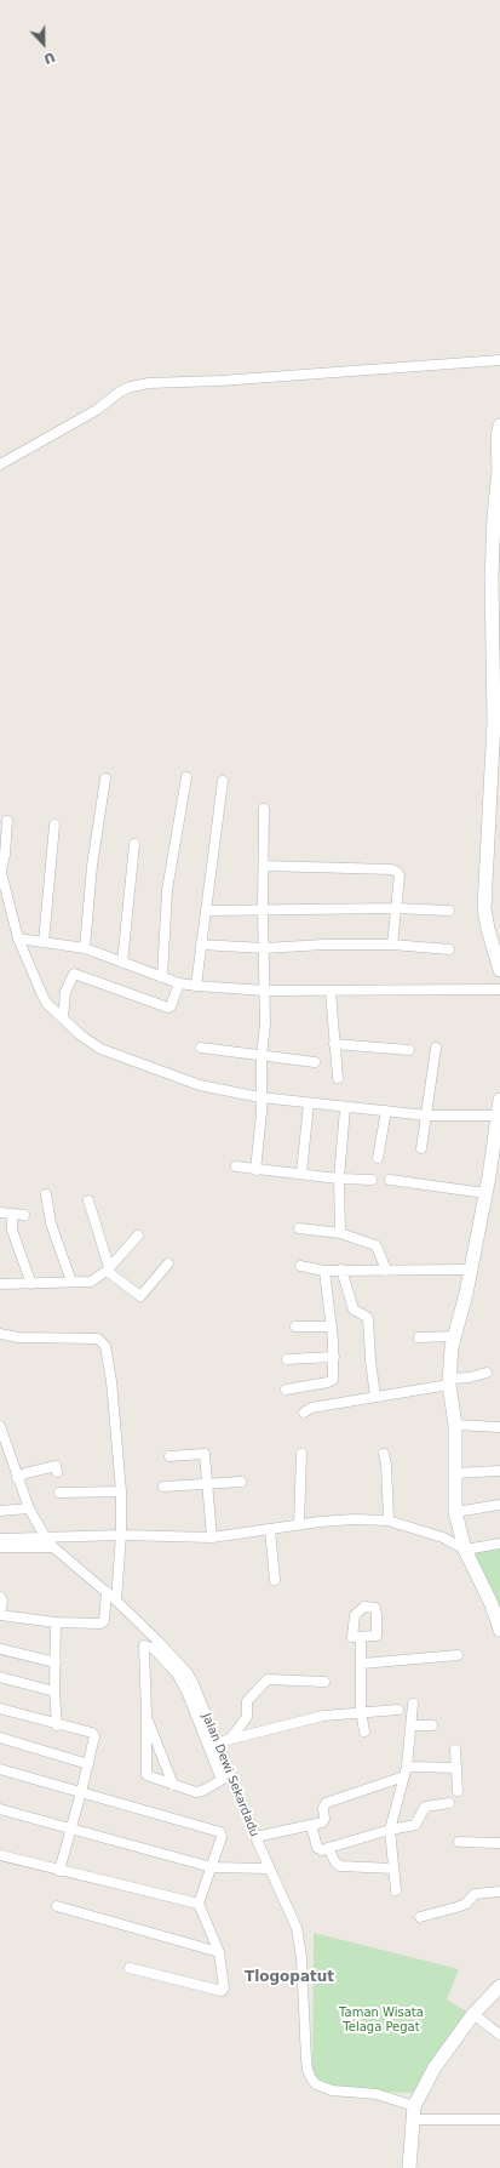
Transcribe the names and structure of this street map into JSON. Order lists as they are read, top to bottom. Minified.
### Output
{"streets":{"street":["Jalan Dewi Sekardadu"]},"districts":["Tlogopatut"],"parks":["Taman Wisata Telaga Pegat"],"north":"bottom"}
